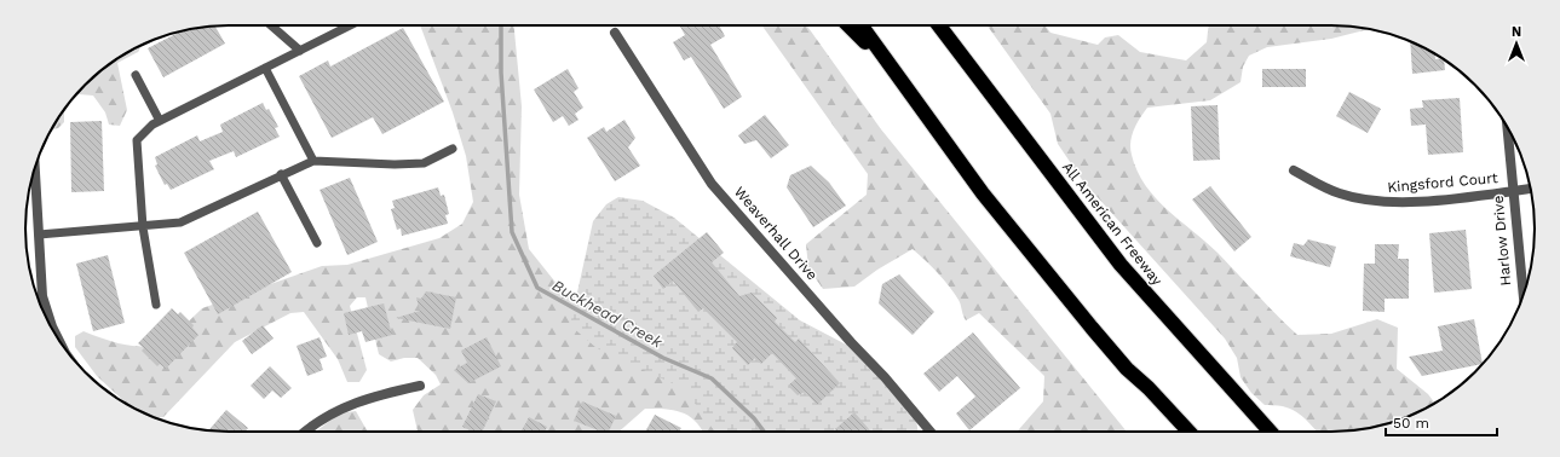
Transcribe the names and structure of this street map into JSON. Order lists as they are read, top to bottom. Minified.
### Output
{"streets":{"highway":["All American Freeway"],"street":["Kingsford Court","Weaverhall Drive","Harlow Drive"]},"crossings":[["Kingsford Court","Harlow Drive"]],"water":["Buckhead Creek"],"scale_bar":"50 m","north":"top"}
